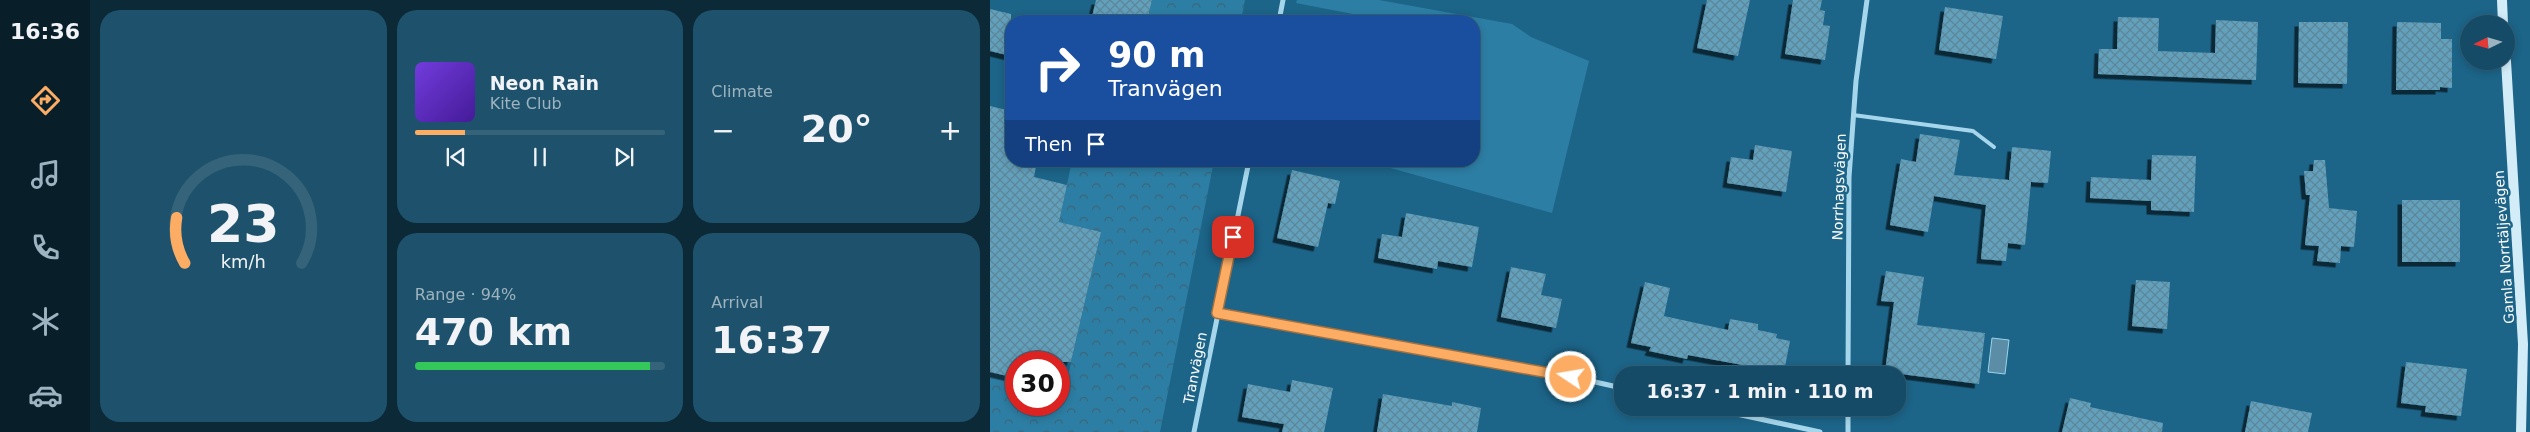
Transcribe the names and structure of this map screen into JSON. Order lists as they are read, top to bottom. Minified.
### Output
{"streets":{"street":["Norrhagsvägen","Gamla Norrtäljevägen","Tranvägen"]},"north":"left","page":{"tabs":"16:36","tile":["Climate",["Range · 94%","470 km"],["Arrival","16:37"]],"turn":["90 m","Tranvägen"],"song":["Neon Rain","Kite Club"],"heat":["−","20°","+"],"then":"Then","limit":"30","trip":"16:37 · 1 min · 110 m","gauge":["23","km/h"]}}
